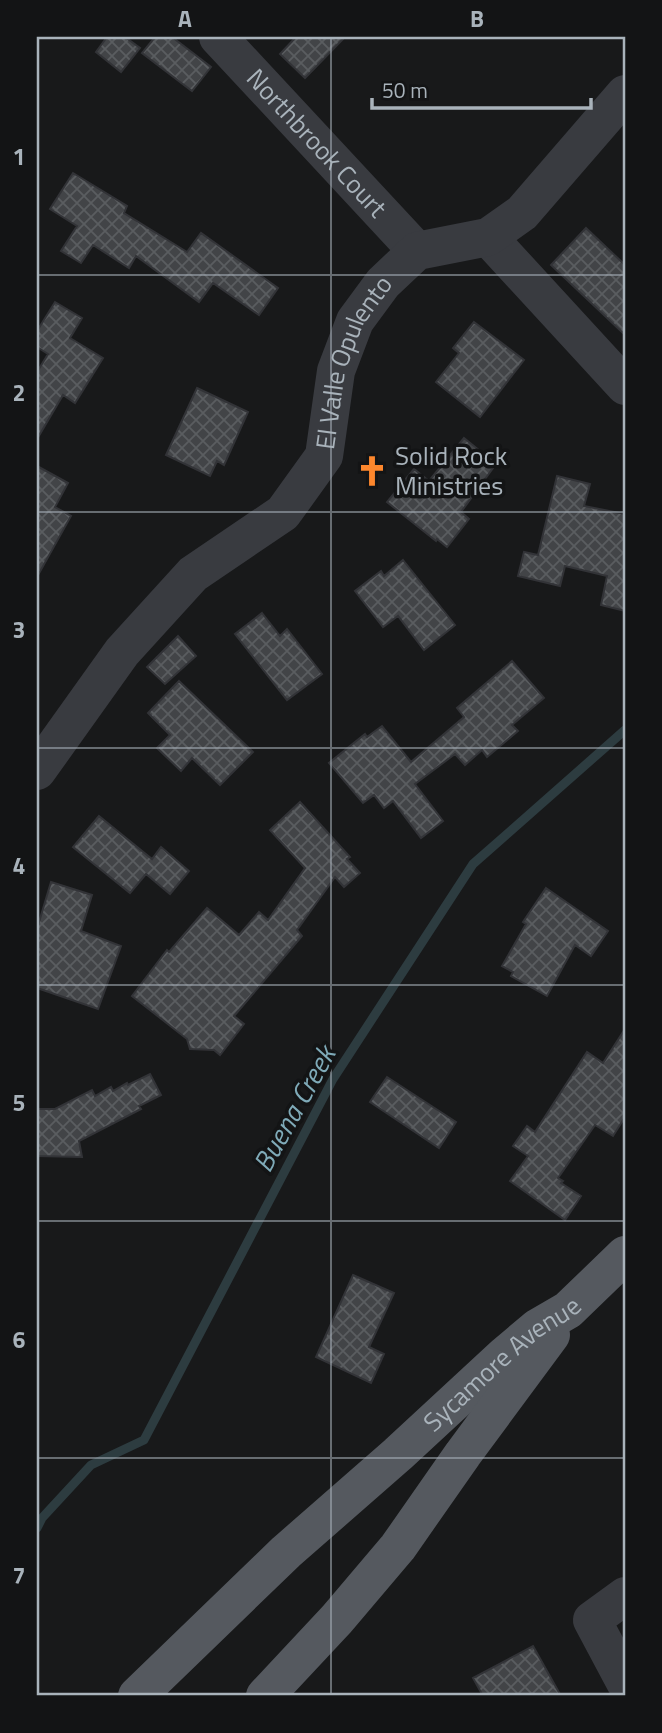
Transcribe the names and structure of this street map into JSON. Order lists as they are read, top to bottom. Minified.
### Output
{"streets":{"main road":["Sycamore Avenue"],"street":["Northbrook Court","El Valle Opulento"]},"crossings":[["Northbrook Court","El Valle Opulento"]],"water":["Buena Creek"],"places":{"church":["Solid Rock Ministries"]},"scale_bar":"50 m","grid":{"columns":["A","B"],"rows":["1","2","3","4","5","6","7"]}}
